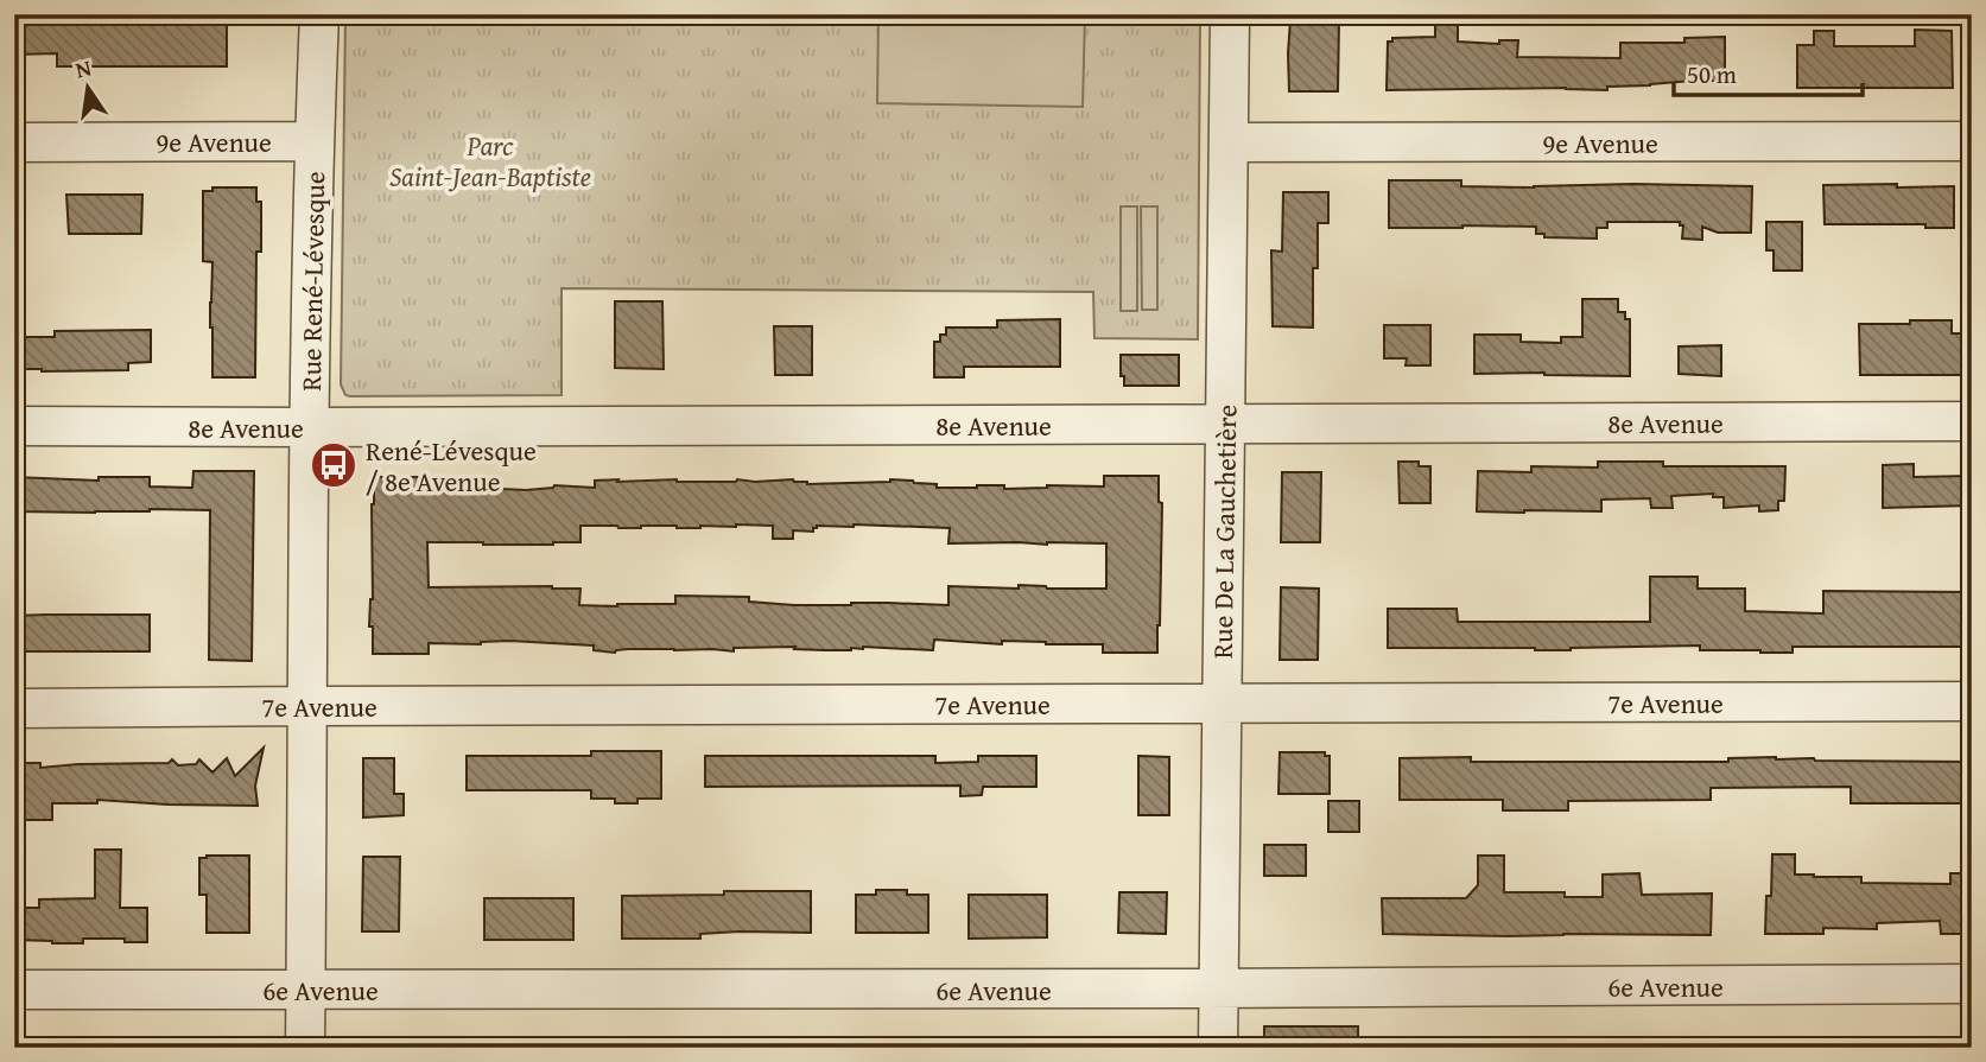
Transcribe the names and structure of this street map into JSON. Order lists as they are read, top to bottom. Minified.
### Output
{"streets":{"street":["9e Avenue","Rue René-Lévesque","8e Avenue","Rue De La Gauchetière","7e Avenue","6e Avenue"]},"crossings":[["9e Avenue","Rue René-Lévesque"],["9e Avenue","Rue De La Gauchetière"],["Rue René-Lévesque","8e Avenue"],["Rue René-Lévesque","7e Avenue"],["Rue René-Lévesque","6e Avenue"],["8e Avenue","Rue De La Gauchetière"],["Rue De La Gauchetière","7e Avenue"],["Rue De La Gauchetière","6e Avenue"]],"parks":["Parc Saint-Jean-Baptiste"],"places":{"bus stop":["René-Lévesque / 8e Avenue"]},"scale_bar":"50 m","north":"top"}
